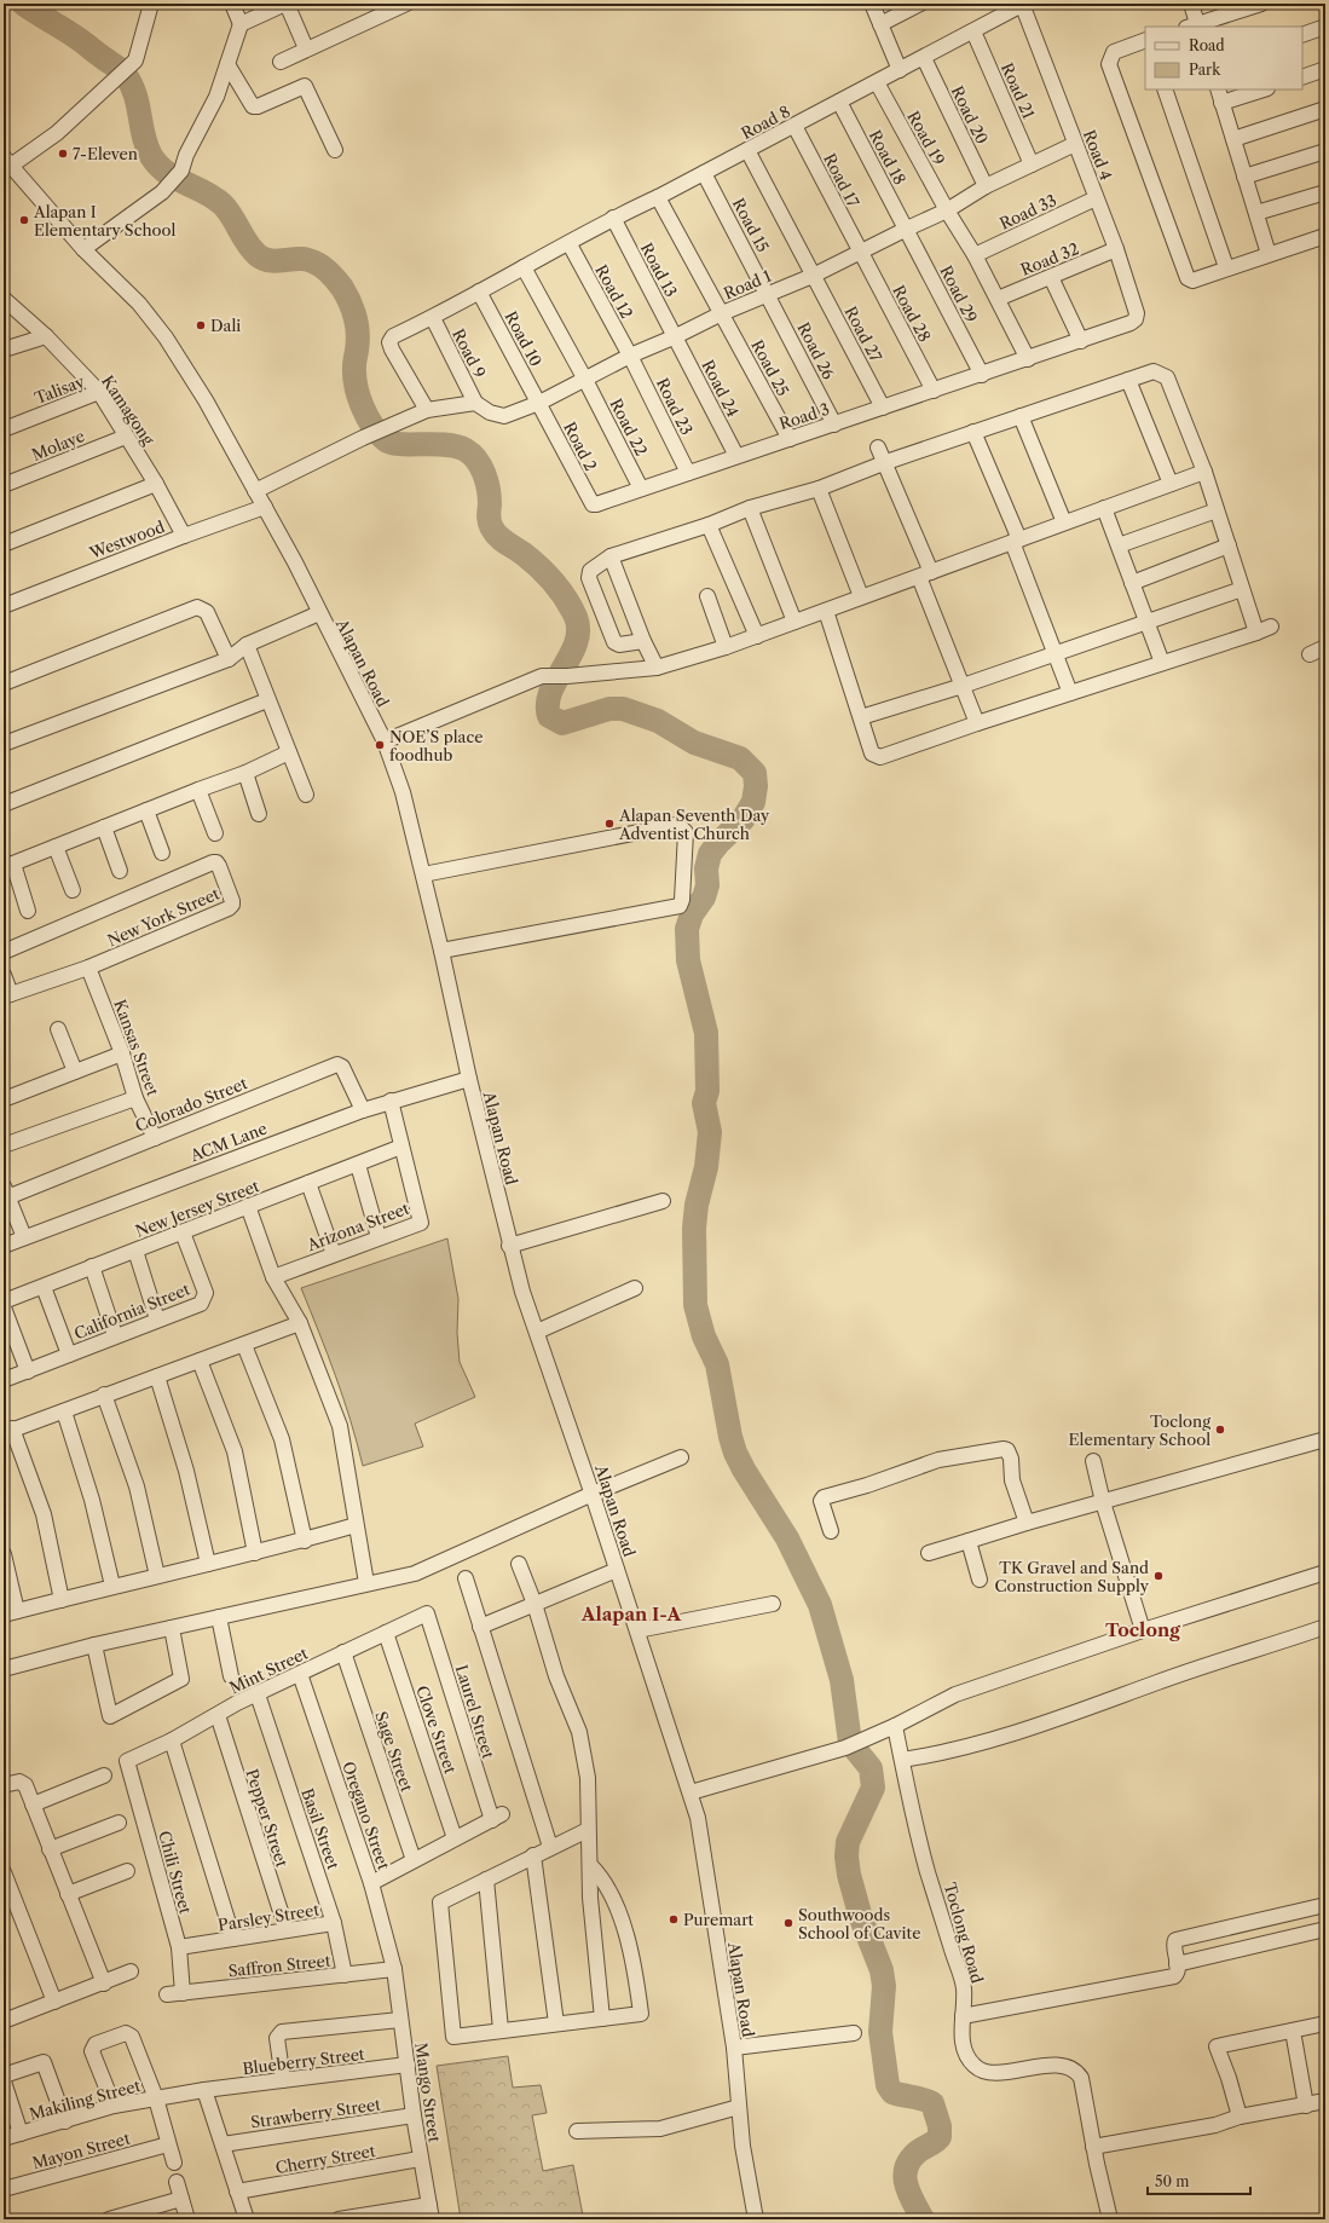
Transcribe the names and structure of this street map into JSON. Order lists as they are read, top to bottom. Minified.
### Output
{"streets":{"street":["Road 21","Road 20","Road 8","Road 19","Road 4","Road 18","Road 17","Road 33","Road 15","Road 32","Road 13","Road 1","Road 12","Road 29","Road 28","Road 27","Road 10","Road 26","Road 9","Road 25","Road 24","Talisay","Road 23","Kamagong","Road 3","Road 22","Molaye","Road 2","Westwood","Alapan Road","New York Street","Kansas Street","Colorado Street","ACM Lane","New Jersey Street","Arizona Street","California Street","Mint Street","Laurel Street","Clove Street","Sage Street","Oregano Street","Pepper Street","Basil Street","Chili Street","Parsley Street","Toclong Road","Saffron Street","Blueberry Street","Mango Street","Makiling Street","Strawberry Street","Mayon Street","Cherry Street"]},"crossings":[["Road 21","Road 8"],["Road 21","Road 1"],["Road 20","Road 8"],["Road 20","Road 1"],["Road 8","Road 19"],["Road 8","Road 4"],["Road 8","Road 18"],["Road 8","Road 17"],["Road 8","Road 15"],["Road 8","Road 13"],["Road 8","Road 12"],["Road 8","Road 27"],["Road 8","Road 10"],["Road 8","Road 9"],["Road 8","Road 25"],["Road 19","Road 1"],["Road 4","Road 33"],["Road 4","Road 32"],["Road 4","Road 1"],["Road 4","Road 3"],["Road 18","Road 1"],["Road 18","Road 29"],["Road 17","Road 1"],["Road 17","Road 28"],["Road 15","Road 1"],["Road 15","Road 26"],["Road 13","Road 1"],["Road 13","Road 24"],["Road 1","Road 12"],["Road 1","Road 29"],["Road 1","Road 28"],["Road 1","Road 27"],["Road 1","Road 10"],["Road 1","Road 26"],["Road 1","Road 9"],["Road 1","Road 25"],["Road 1","Road 24"],["Road 1","Road 23"],["Road 1","Road 22"],["Road 1","Road 2"],["Road 12","Road 23"],["Road 29","Road 3"],["Road 28","Road 3"],["Road 27","Road 3"],["Road 10","Road 2"],["Road 26","Road 3"],["Road 25","Road 3"],["Road 24","Road 3"],["Talisay","Kamagong"],["Road 23","Road 3"],["Kamagong","Molaye"],["Kamagong","Westwood"],["Road 3","Road 22"],["Road 3","Road 2"],["Westwood","Alapan Road"],["Alapan Road","ACM Lane"],["New York Street","Kansas Street"],["Kansas Street","Colorado Street"],["Colorado Street","ACM Lane"],["ACM Lane","Arizona Street"],["New Jersey Street","Arizona Street"],["New Jersey Street","California Street"],["Mint Street","Laurel Street"],["Mint Street","Clove Street"],["Mint Street","Sage Street"],["Mint Street","Oregano Street"],["Mint Street","Pepper Street"],["Mint Street","Basil Street"],["Mint Street","Chili Street"],["Laurel Street","Clove Street"],["Oregano Street","Saffron Street"],["Oregano Street","Mango Street"],["Pepper Street","Parsley Street"],["Basil Street","Parsley Street"],["Basil Street","Saffron Street"],["Chili Street","Parsley Street"],["Chili Street","Saffron Street"],["Saffron Street","Mango Street"],["Blueberry Street","Mango Street"],["Blueberry Street","Makiling Street"],["Mango Street","Strawberry Street"],["Mango Street","Cherry Street"]],"districts":["Alapan I-A","Toclong"],"places":["7-Eleven","Alapan I Elementary School","Dali","NOE’S place foodhub","Alapan Seventh Day Adventist Church","Toclong Elementary School","TK Gravel and Sand Construction Supply","Puremart","Southwoods School of Cavite"],"legend":["Road","Park"],"scale_bar":"50 m"}
